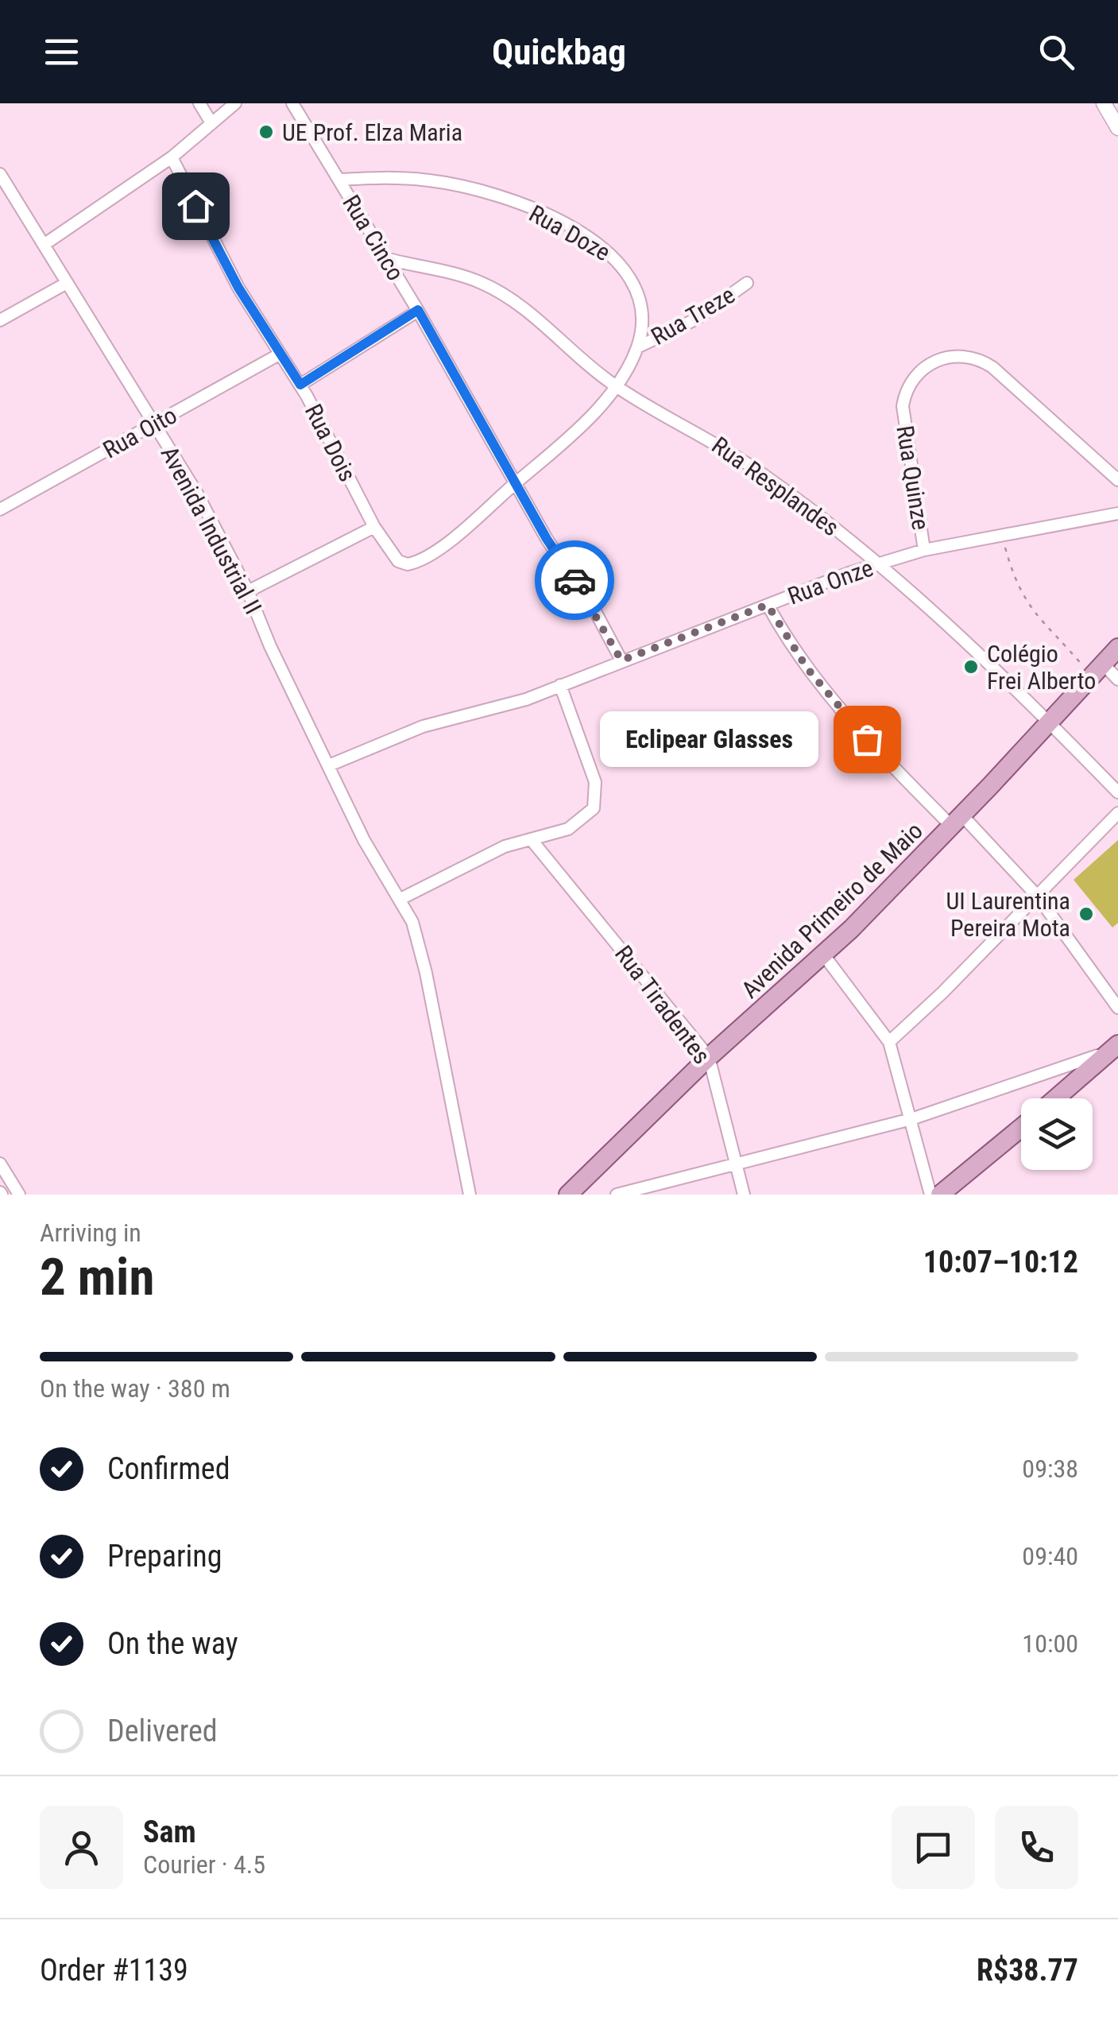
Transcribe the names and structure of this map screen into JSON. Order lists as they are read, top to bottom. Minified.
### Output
{"streets":{"main road":["Avenida Primeiro de Maio"],"street":["Rua Doze","Rua Cinco","Rua Treze","Rua Oito","Rua Dois","Rua Quinze","Rua Resplandes","Avenida Industrial II","Rua Onze","Rua Tiradentes"]},"crossings":[["Rua Doze","Rua Cinco"],["Rua Doze","Rua Treze"],["Rua Doze","Rua Dois"],["Rua Doze","Rua Resplandes"],["Rua Cinco","Rua Resplandes"],["Rua Cinco","Rua Onze"],["Rua Oito","Rua Dois"],["Rua Oito","Avenida Industrial II"],["Rua Quinze","Rua Onze"],["Rua Resplandes","Rua Onze"],["Rua Resplandes","Avenida Primeiro de Maio"],["Avenida Industrial II","Rua Onze"],["Avenida Primeiro de Maio","Rua Tiradentes"]],"places":["UE Prof. Elza Maria","Colégio Frei Alberto","Eclipear Glasses","UI Laurentina Pereira Mota"],"page":{"header":"Quickbag","bubble":"Eclipear Glasses","heading":["2 min","Arriving in","10:07–10:12"],"panel":["Sam","Courier · 4.5","Order #1139","R$38.77"],"bar":"On the way · 380 m","list":[["Confirmed","09:38"],["Preparing","09:40"],["On the way","10:00"],"Delivered"]}}
